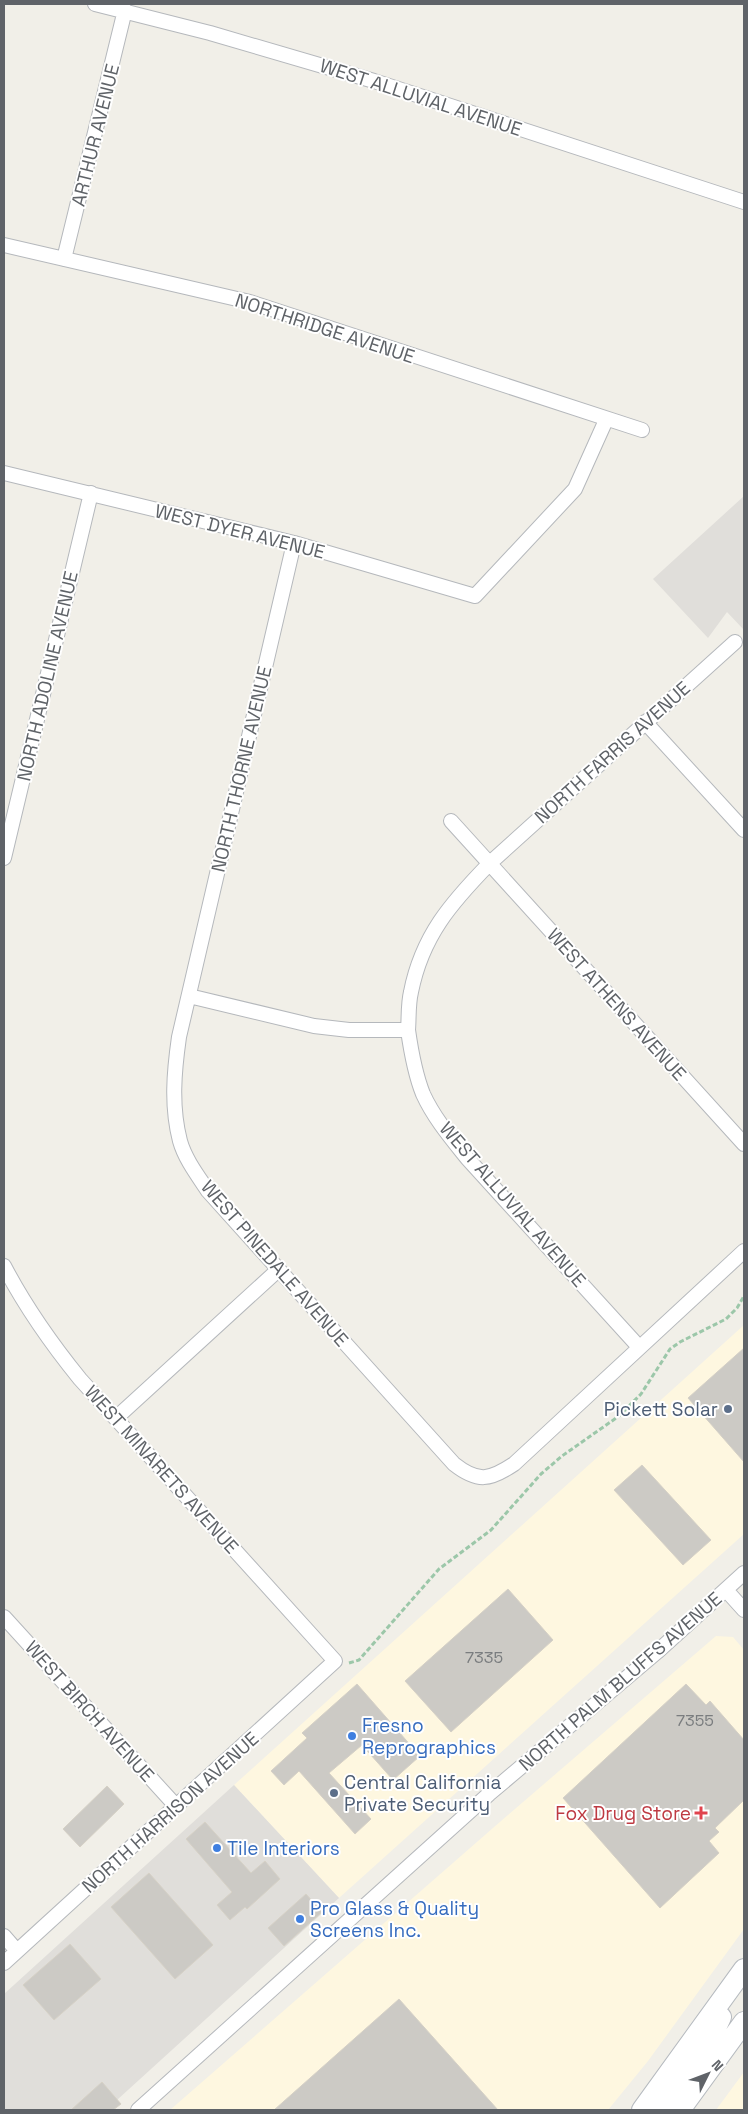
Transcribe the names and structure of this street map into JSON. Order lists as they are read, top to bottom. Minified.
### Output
{"streets":{"street":["WEST ALLUVIAL AVENUE","ARTHUR AVENUE","NORTHRIDGE AVENUE","WEST DYER AVENUE","NORTH ADOLINE AVENUE","NORTH FARRIS AVENUE","NORTH THORNE AVENUE","WEST ATHENS AVENUE","WEST PINEDALE AVENUE","WEST MINARETS AVENUE","NORTH PALM BLUFFS AVENUE","WEST BIRCH AVENUE","NORTH HARRISON AVENUE"]},"crossings":[["WEST ALLUVIAL AVENUE","ARTHUR AVENUE"],["WEST ALLUVIAL AVENUE","NORTH FARRIS AVENUE"],["WEST ALLUVIAL AVENUE","WEST PINEDALE AVENUE"],["ARTHUR AVENUE","NORTHRIDGE AVENUE"],["NORTHRIDGE AVENUE","WEST DYER AVENUE"],["WEST DYER AVENUE","NORTH ADOLINE AVENUE"],["WEST DYER AVENUE","NORTH THORNE AVENUE"],["NORTH FARRIS AVENUE","WEST ATHENS AVENUE"],["NORTH THORNE AVENUE","WEST PINEDALE AVENUE"],["WEST MINARETS AVENUE","NORTH HARRISON AVENUE"],["WEST BIRCH AVENUE","NORTH HARRISON AVENUE"]],"places":{"other":["Pickett Solar","Fresno Reprographics","Central California Private Security","Tile Interiors","Pro Glass & Quality Screens Inc."],"health":["Fox Drug Store"]},"house_numbers":["7335","7355"],"north":"top right"}
